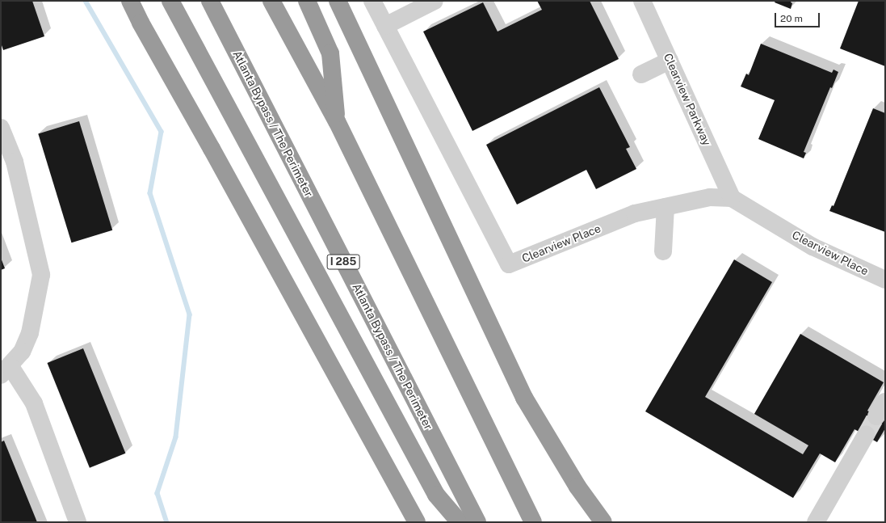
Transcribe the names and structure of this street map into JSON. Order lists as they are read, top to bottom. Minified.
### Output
{"streets":{"highway":["Atlanta Bypass / The Perimeter","I 285"],"street":["Clearview Parkway","Clearview Place"]},"crossings":[["Clearview Parkway","Clearview Place"]],"scale_bar":"20 m"}
